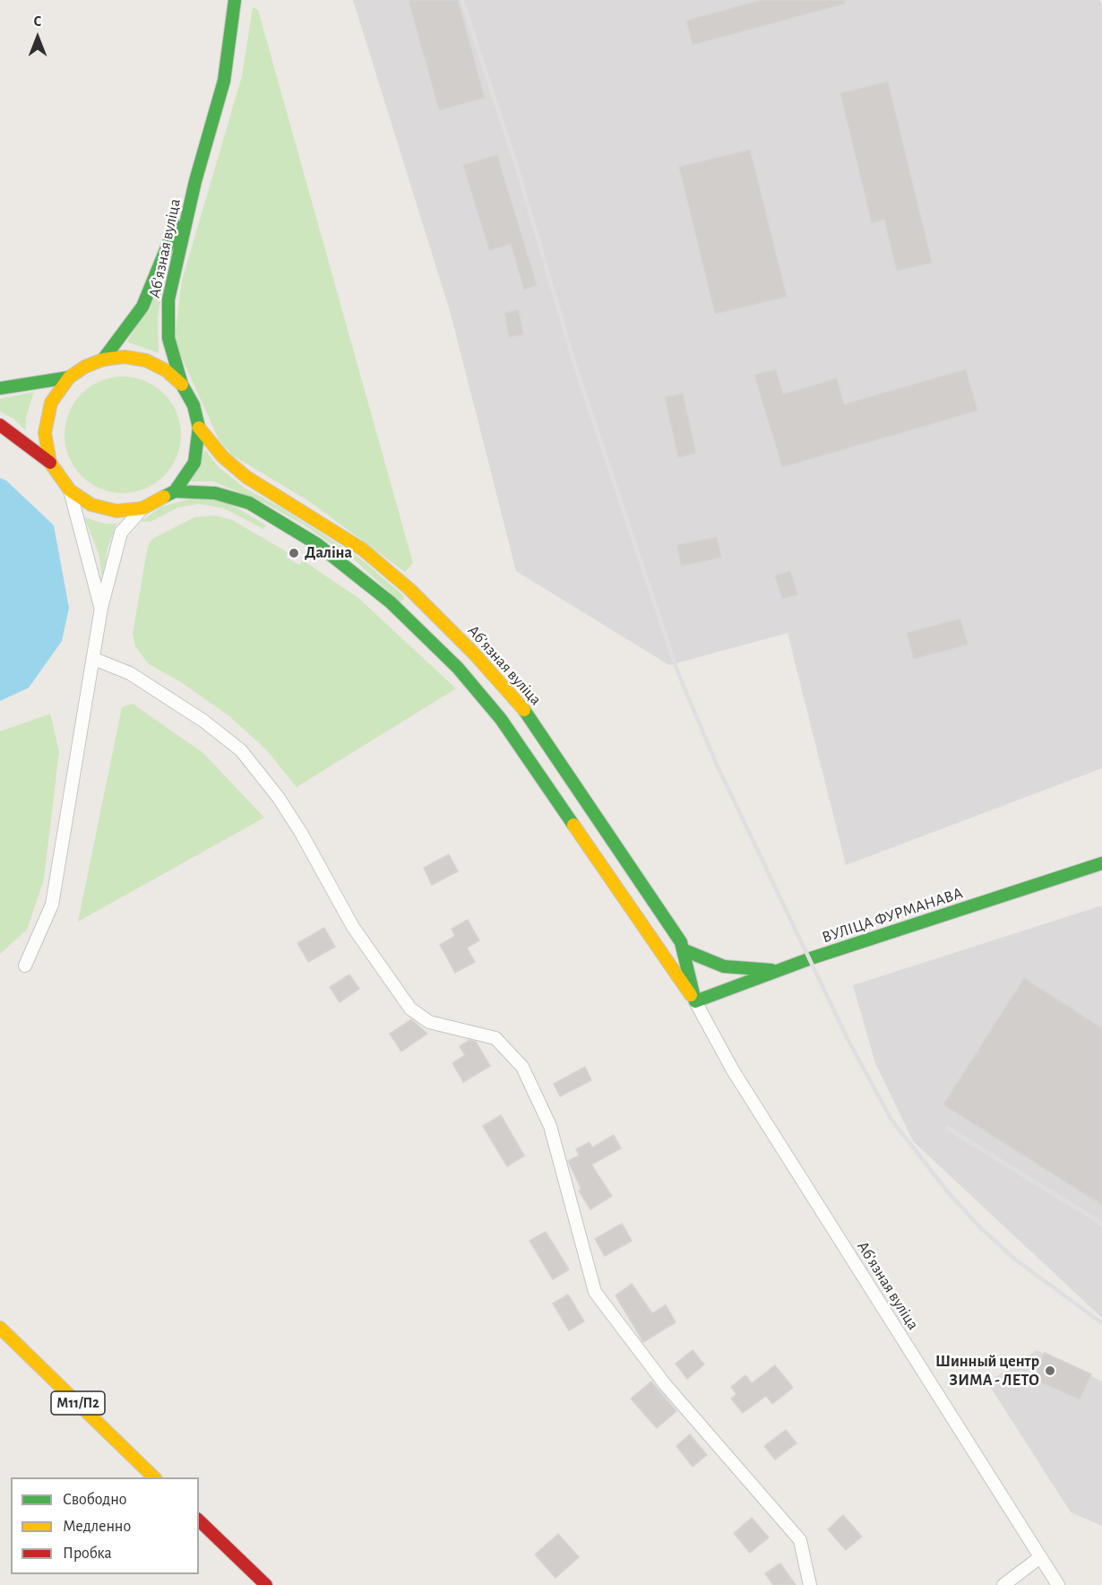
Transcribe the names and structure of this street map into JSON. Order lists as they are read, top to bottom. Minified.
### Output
{"streets":{"main road":["Абʼязная вуліца","ВУЛІЦА ФУРМАНАВА","М11/П2"]},"crossings":[["Абʼязная вуліца","ВУЛІЦА ФУРМАНАВА"]],"places":["Даліна","Шинный центр ЗИМА - ЛЕТО"],"legend":["Свободно","Медленно","Пробка"],"north":"top"}
